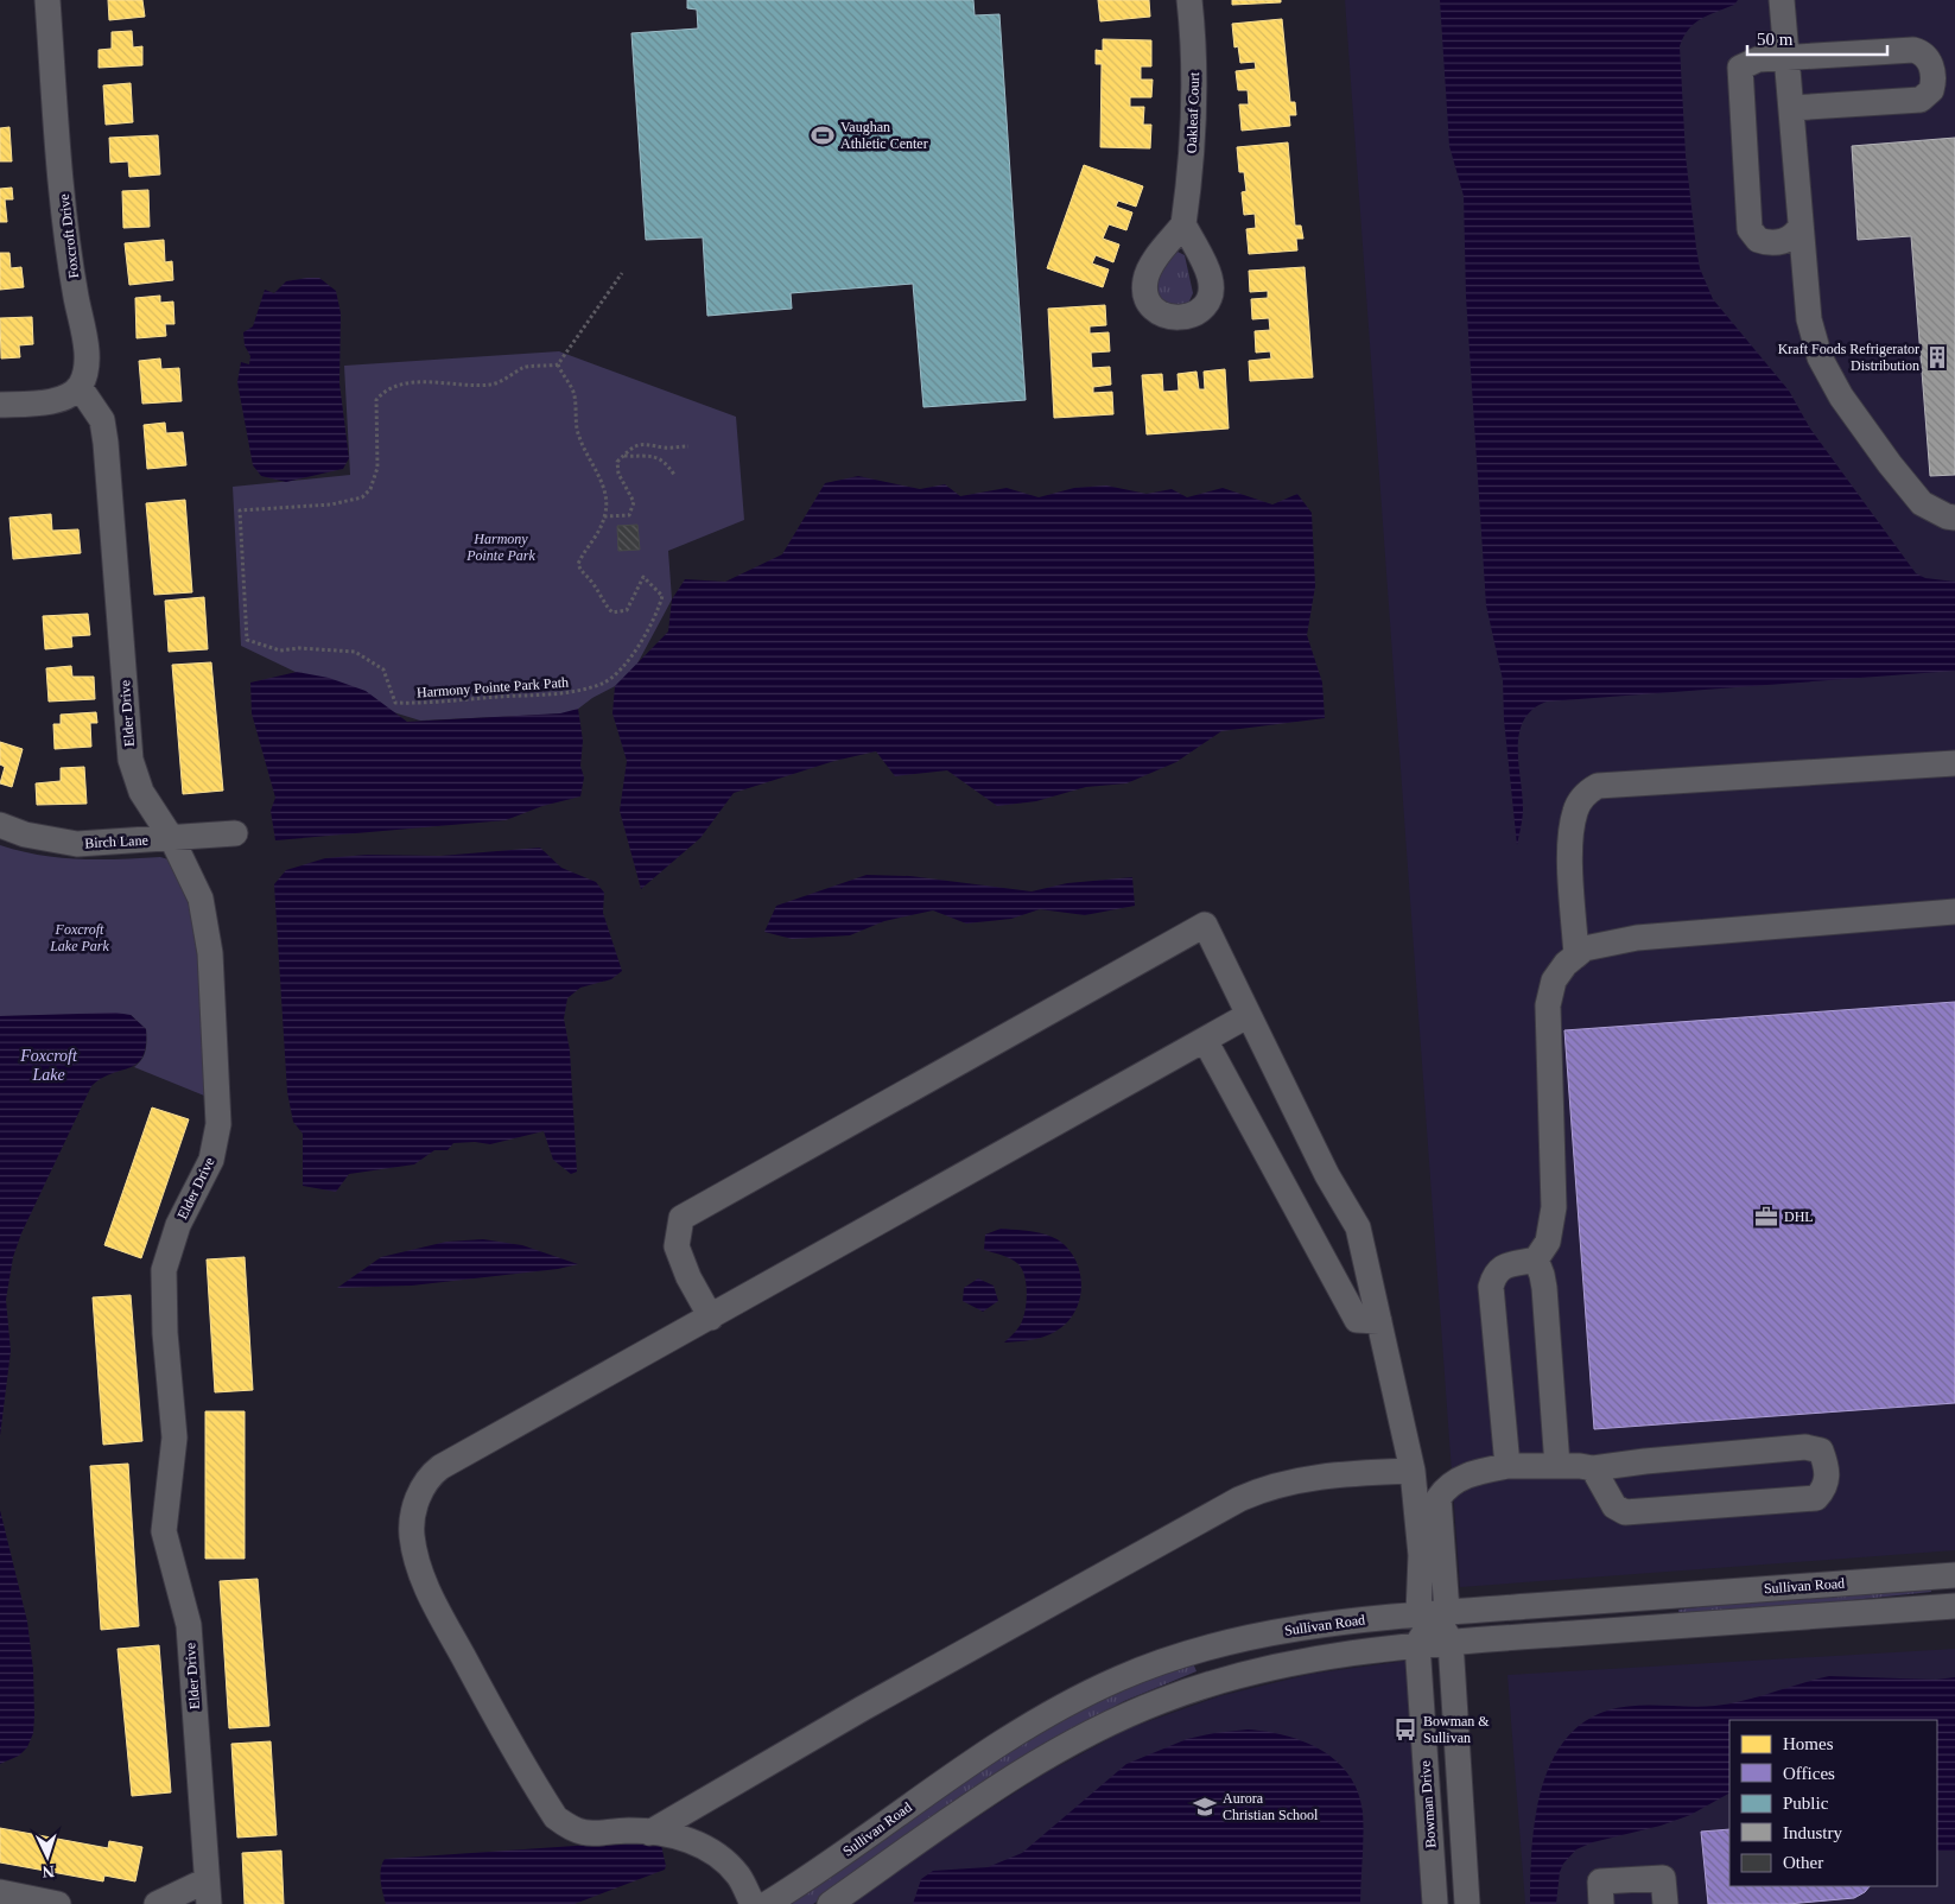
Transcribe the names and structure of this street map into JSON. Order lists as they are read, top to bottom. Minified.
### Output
{"streets":{"street":["Oakleaf Court","Foxcroft Drive","Elder Drive","Birch Lane","Sullivan Road","Bowman Drive"],"path":["Harmony Pointe Park Path"]},"crossings":[["Foxcroft Drive","Elder Drive"],["Elder Drive","Birch Lane"]],"water":["Foxcroft Lake"],"parks":["Harmony Pointe Park","Foxcroft Lake Park"],"places":{"sports":["Vaughan Athletic Center"],"building":["Kraft Foods Refrigerator Distribution"],"office":["DHL"],"bus stop":["Bowman & Sullivan"],"school or university":["Aurora Christian School"]},"legend":["Homes","Offices","Public","Industry","Other"],"scale_bar":"50 m","north":"bottom"}
